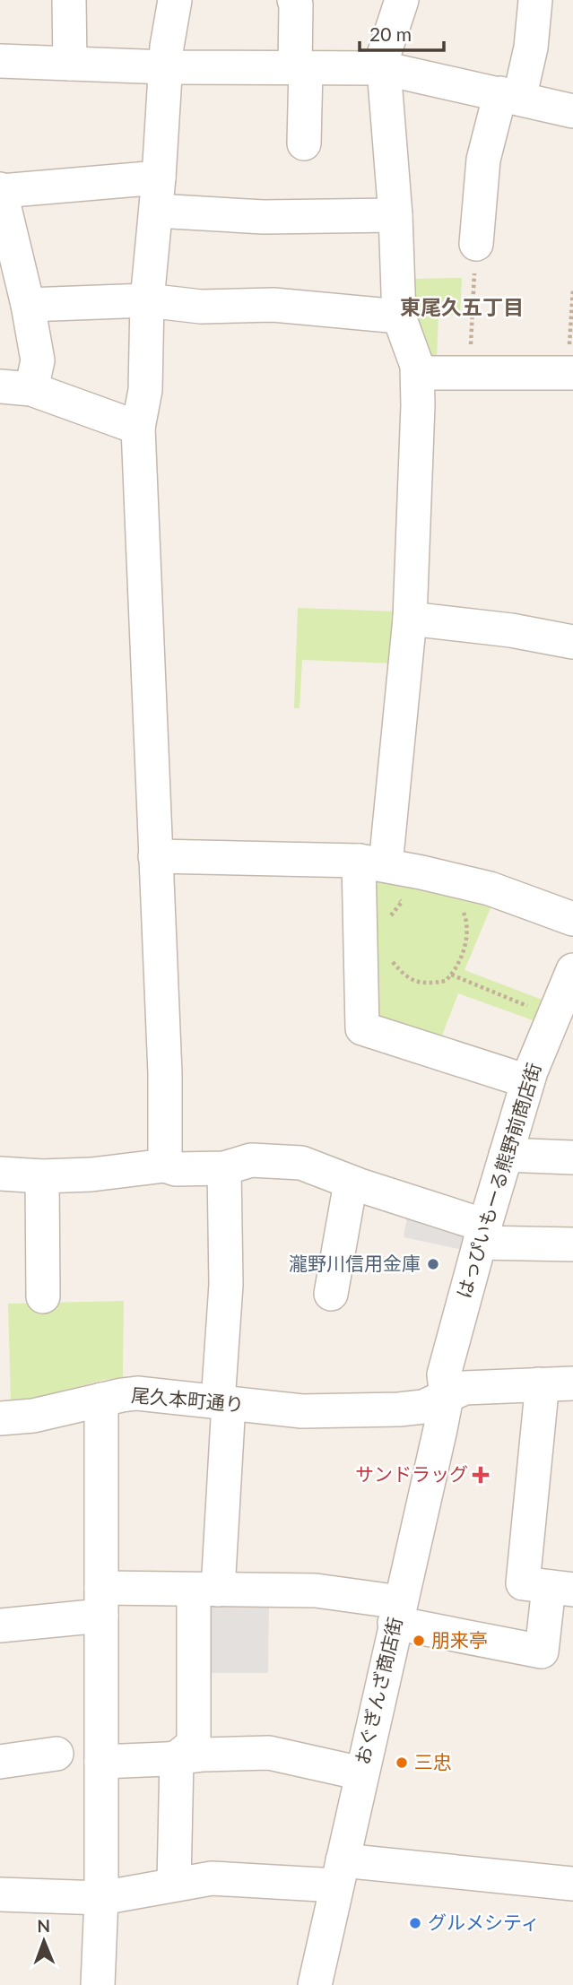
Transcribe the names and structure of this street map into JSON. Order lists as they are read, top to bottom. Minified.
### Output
{"streets":{"street":["はっぴいもーる熊野前商店街","尾久本町通り","おぐぎんざ商店街"]},"crossings":[["はっぴいもーる熊野前商店街","尾久本町通り"],["はっぴいもーる熊野前商店街","おぐぎんざ商店街"],["尾久本町通り","おぐぎんざ商店街"]],"districts":["東尾久五丁目"],"places":{"other":["瀧野川信用金庫","朋来亭","三忠","グルメシティ"],"health":["サンドラッグ"]},"scale_bar":"20 m","north":"top"}
